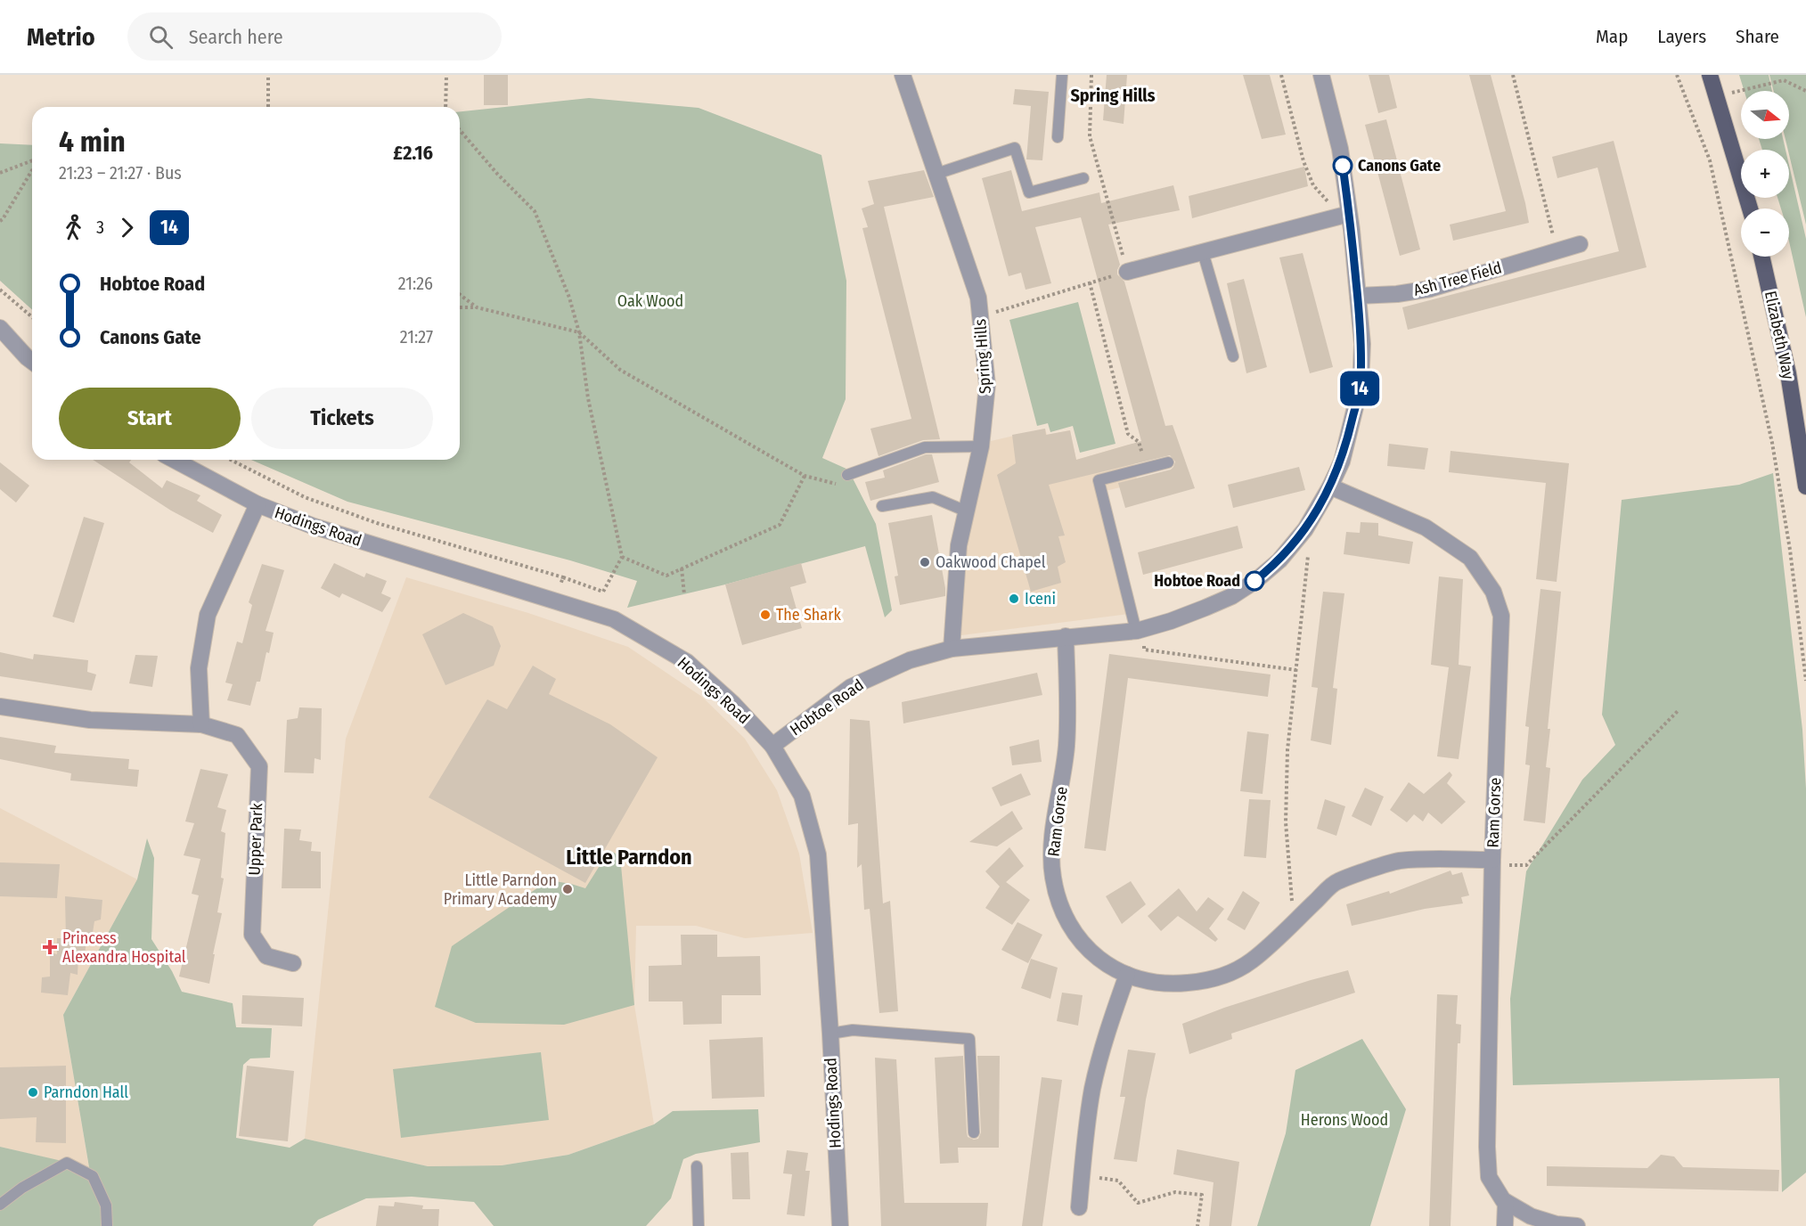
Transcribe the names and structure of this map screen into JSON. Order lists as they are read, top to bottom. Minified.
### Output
{"streets":{"main road":["Elizabeth Way"],"street":["Ash Tree Field","Spring Hills","Hodings Road","Hobtoe Road","Ram Gorse","Upper Park"]},"crossings":[["Ash Tree Field","Hobtoe Road"],["Spring Hills","Hobtoe Road"],["Hodings Road","Hobtoe Road"],["Hobtoe Road","Ram Gorse"]],"districts":["Spring Hills","Little Parndon"],"parks":["Oak Wood","Herons Wood"],"places":{"other":["Canons Gate","Oakwood Chapel","Hobtoe Road","Iceni","The Shark","Little Parndon Primary Academy","Parndon Hall"],"health":["Princess Alexandra Hospital"]},"lines":["bus line 14"],"north":"right","page":{"header":"Metrio","search":"Search here","nav":["Map","Layers","Share"],"on_map":"14","map_buttons":["+","−"],"heading":["4 min","21:23 – 21:27 · Bus","£2.16"],"legs":["3","14"],"list":[{"name":"Hobtoe Road","value":"21:26"},{"name":"Canons Gate","value":"21:27"}],"buttons":["Start","Tickets"]}}
